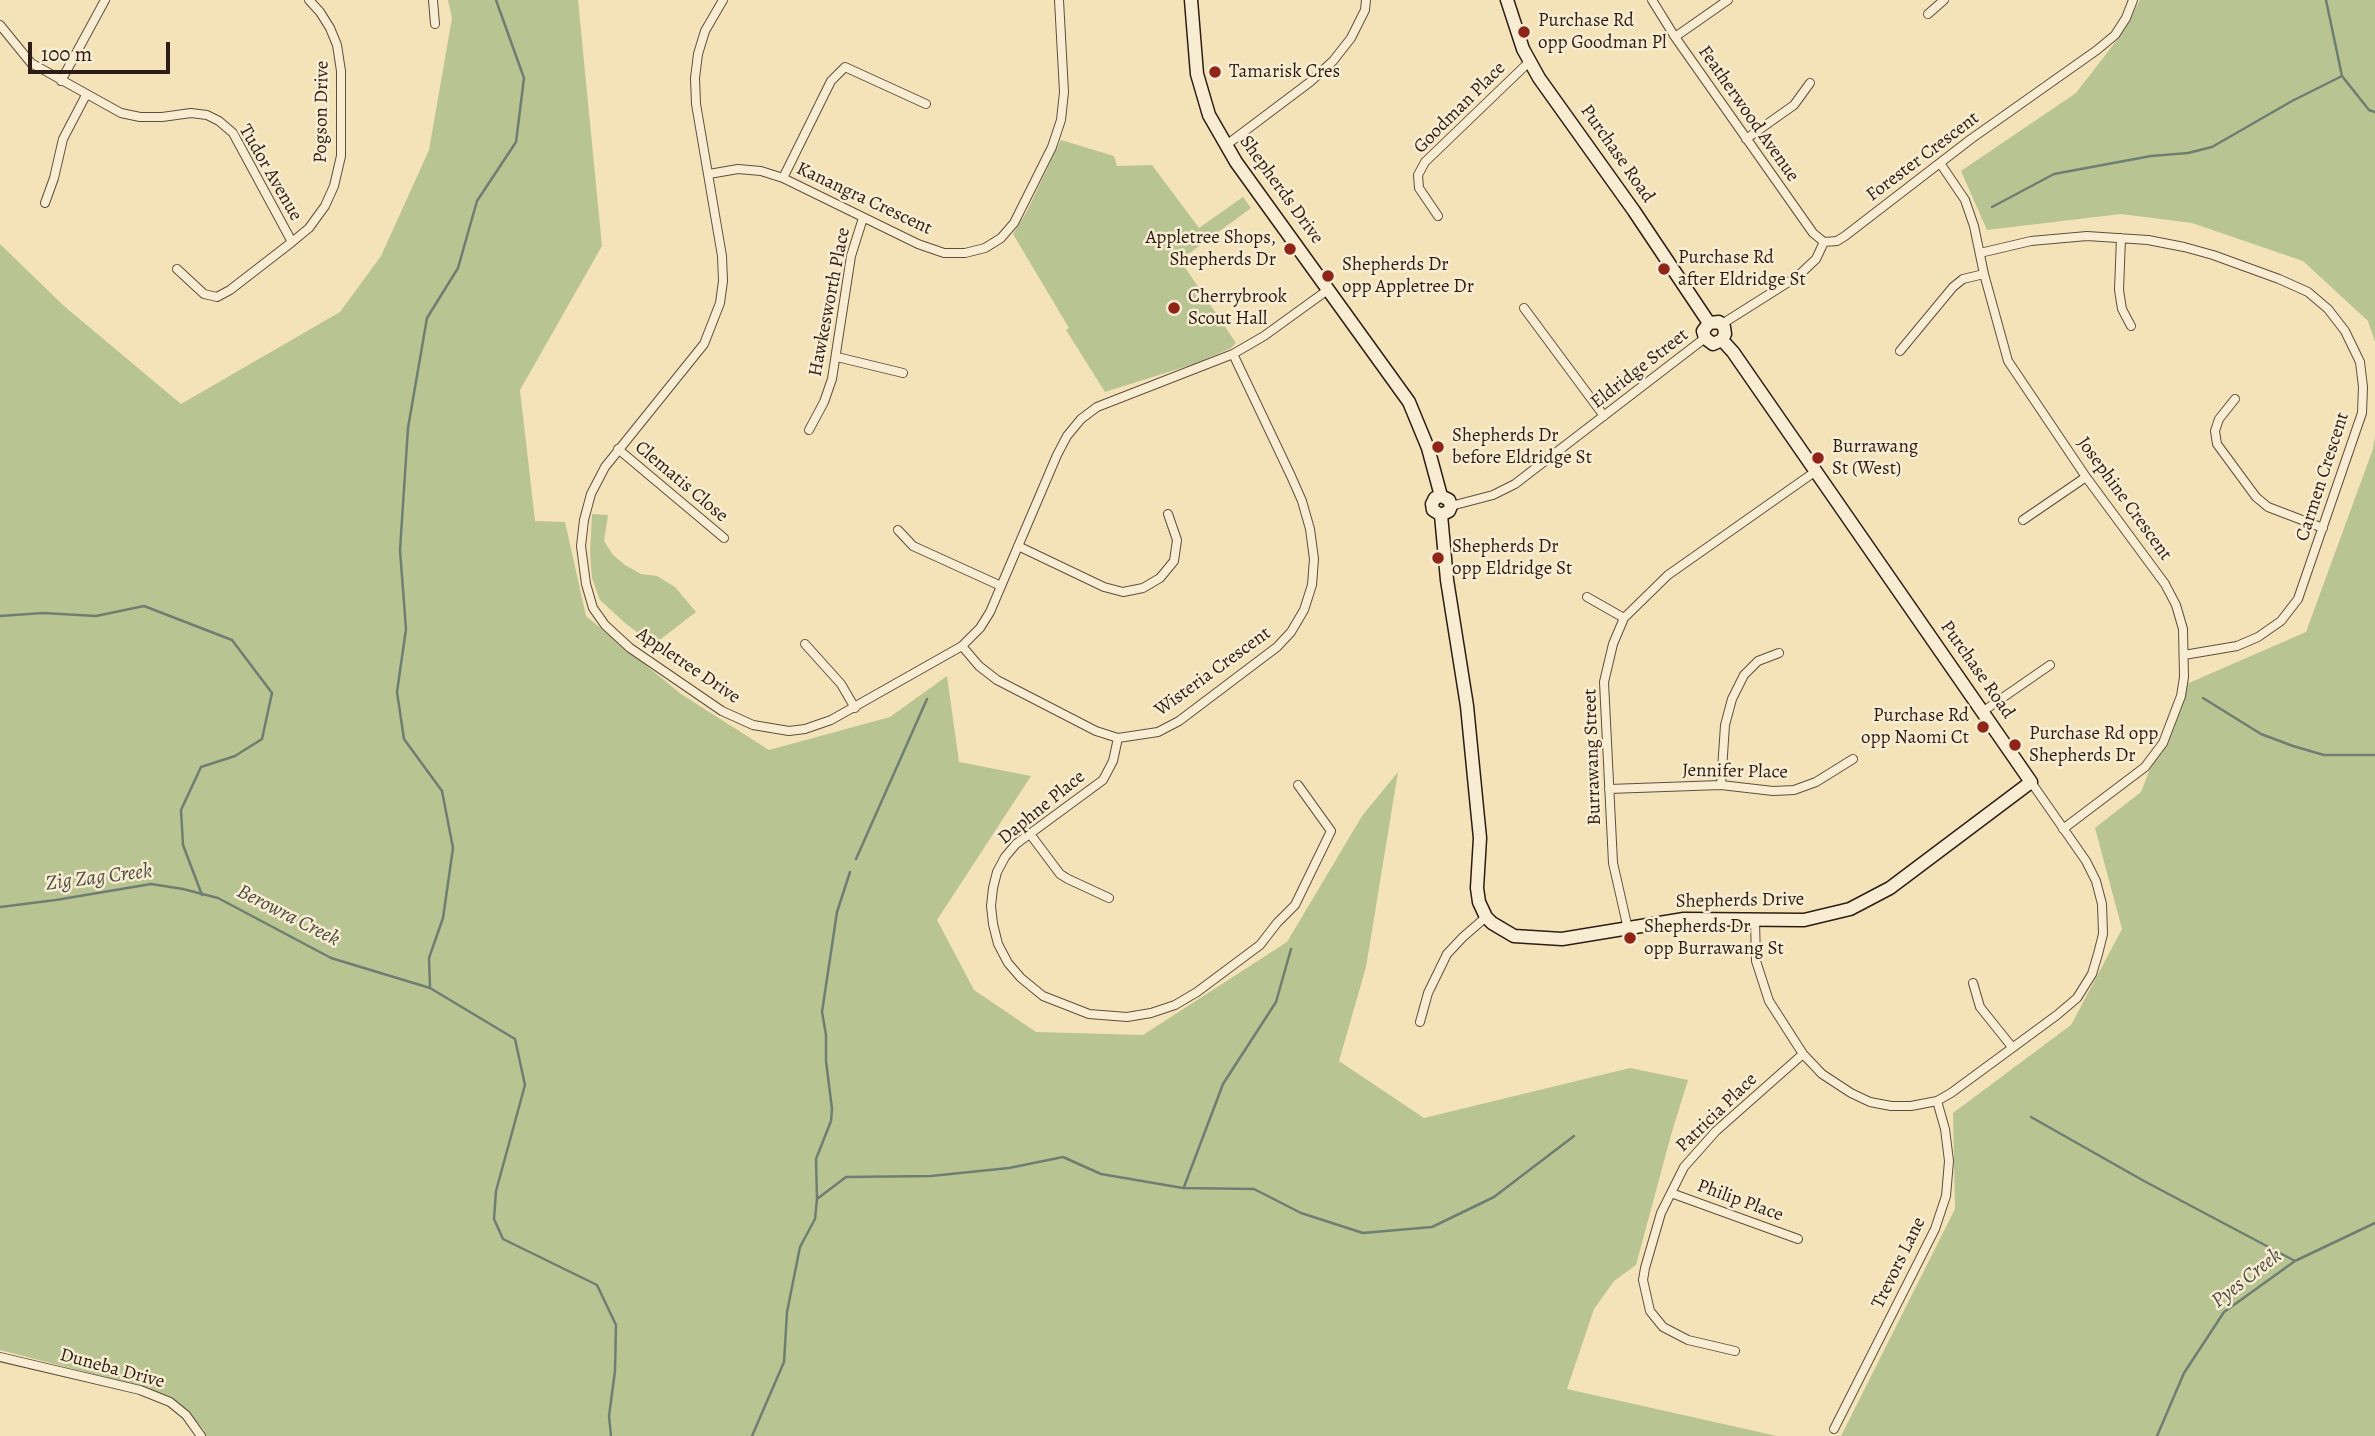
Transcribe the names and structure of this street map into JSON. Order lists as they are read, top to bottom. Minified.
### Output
{"streets":{"main road":["Purchase Road","Shepherds Drive"],"street":["Goodman Place","Pogson Drive","Featherwood Avenue","Forester Crescent","Tudor Avenue","Kanangra Crescent","Hawkesworth Place","Eldridge Street","Carmen Crescent","Clematis Close","Josephine Crescent","Appletree Drive","Wisteria Crescent","Burrawang Street","Jennifer Place","Daphne Place","Patricia Place","Philip Place","Trevors Lane","Duneba Drive"]},"crossings":[["Goodman Place","Purchase Road"],["Pogson Drive","Tudor Avenue"],["Featherwood Avenue","Forester Crescent"],["Purchase Road","Shepherds Drive"],["Purchase Road","Eldridge Street"],["Purchase Road","Josephine Crescent"],["Purchase Road","Burrawang Street"],["Purchase Road","Patricia Place"],["Purchase Road","Trevors Lane"],["Forester Crescent","Josephine Crescent"],["Shepherds Drive","Eldridge Street"],["Shepherds Drive","Appletree Drive"],["Shepherds Drive","Burrawang Street"],["Kanangra Crescent","Hawkesworth Place"],["Kanangra Crescent","Appletree Drive"],["Carmen Crescent","Josephine Crescent"],["Clematis Close","Appletree Drive"],["Appletree Drive","Wisteria Crescent"],["Wisteria Crescent","Daphne Place"],["Burrawang Street","Jennifer Place"],["Patricia Place","Philip Place"]],"water":["Zig Zag Creek","Berowra Creek","Pyes Creek"],"places":["Purchase Rd opp Goodman Pl","Tamarisk Cres","Appletree Shops, Shepherds Dr","Purchase Rd after Eldridge St","Shepherds Dr opp Appletree Dr","Cherrybrook Scout Hall","Shepherds Dr before Eldridge St","Burrawang St (West)","Shepherds Dr opp Eldridge St","Purchase Rd opp Naomi Ct","Purchase Rd opp Shepherds Dr","Shepherds Dr opp Burrawang St"],"scale_bar":"100 m"}
